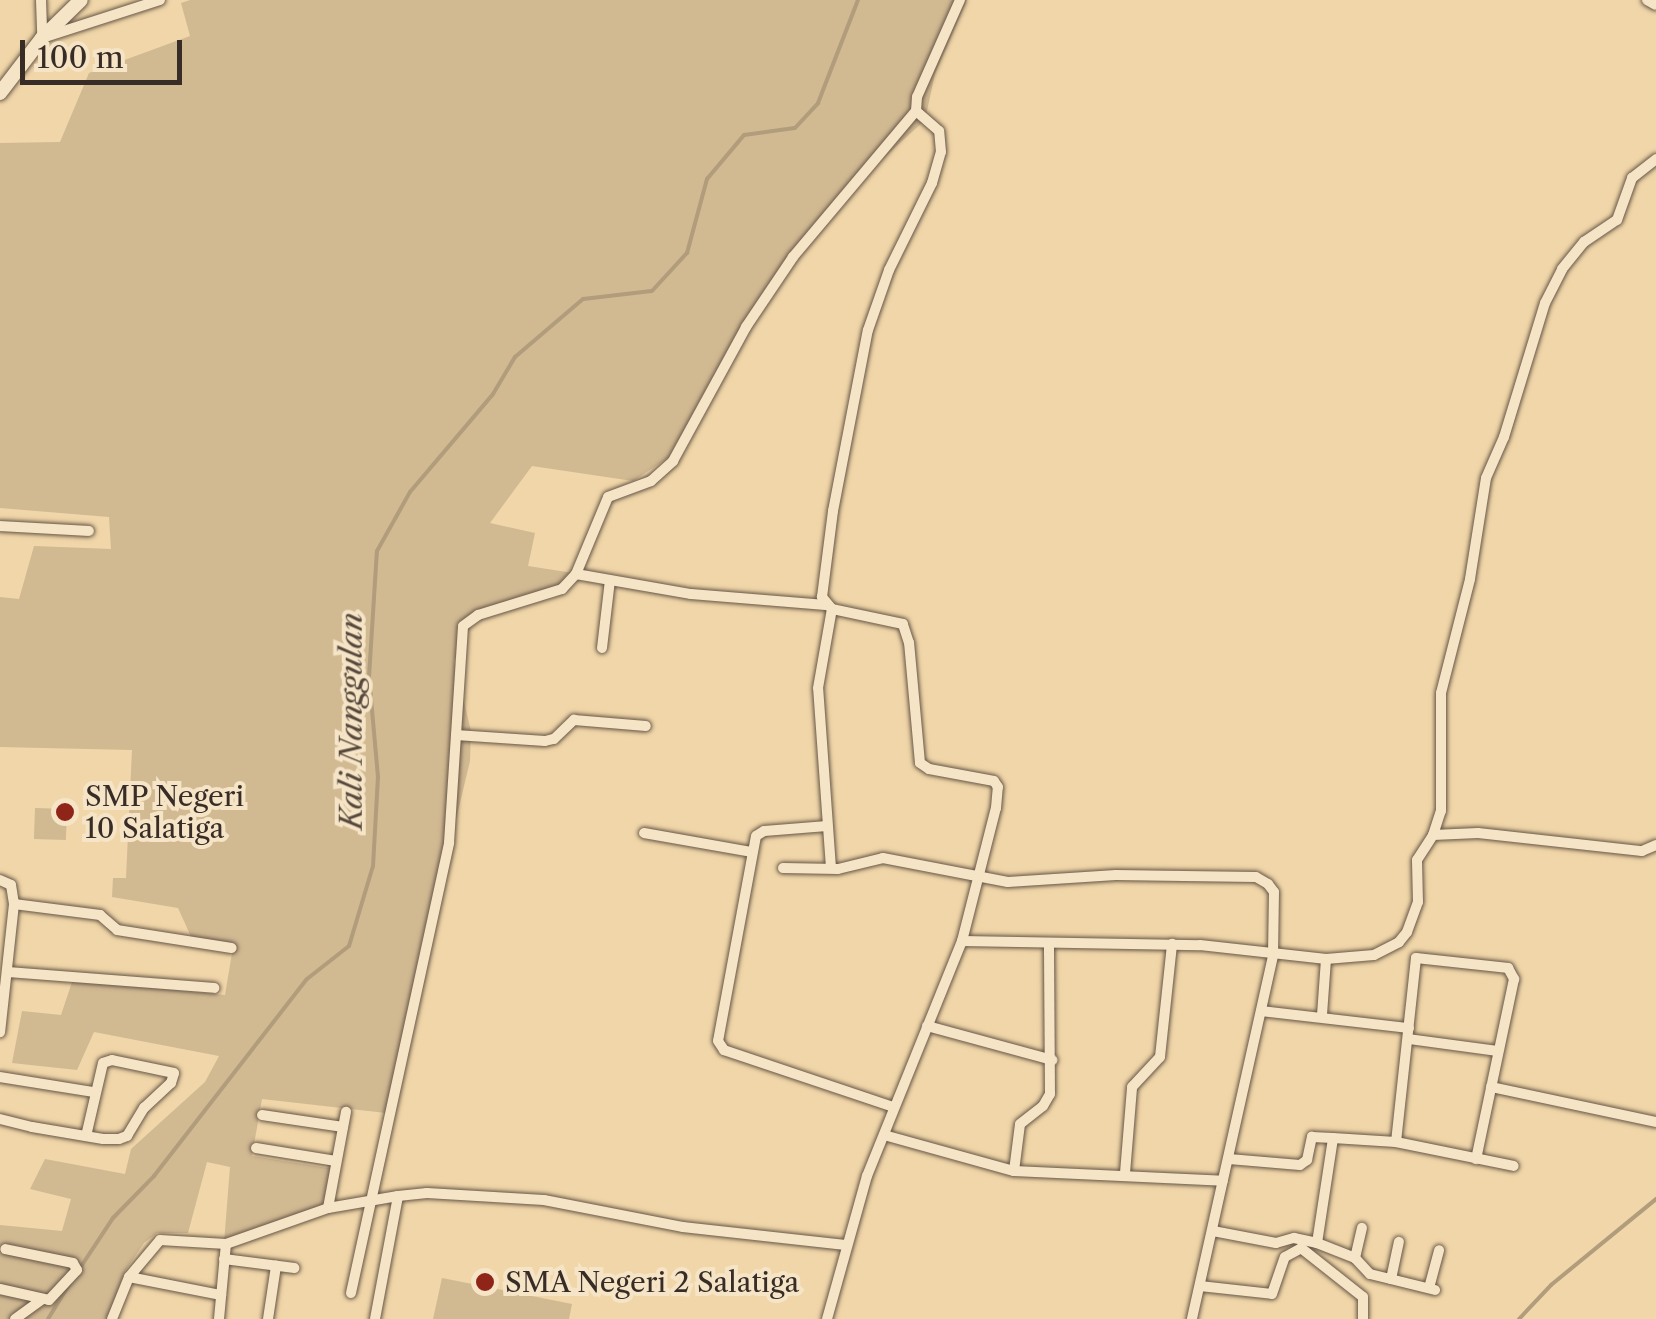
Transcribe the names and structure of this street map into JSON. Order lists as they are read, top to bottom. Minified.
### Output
{"water":["Kali Nanggulan"],"places":["SMP Negeri 10 Salatiga","SMA Negeri 2 Salatiga"],"scale_bar":"100 m"}
